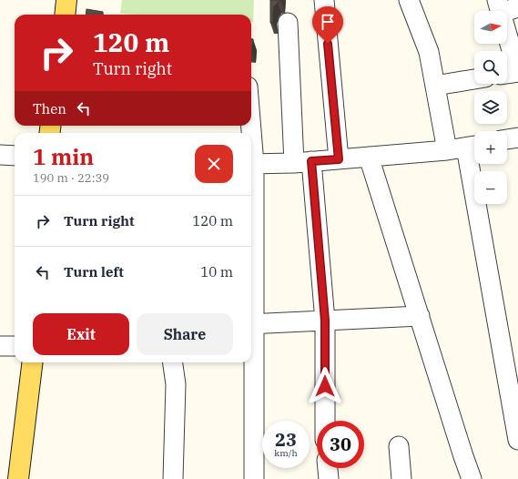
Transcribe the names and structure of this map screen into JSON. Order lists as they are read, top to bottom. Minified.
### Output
{"north":"right","page":{"map_buttons":["+","−"],"turn":["120 m","Turn right"],"then":"Then","heading":["1 min","190 m · 22:39"],"list":[{"name":"Turn right","value":"120 m"},{"name":"Turn left","value":"10 m"}],"buttons":["Exit","Share"],"speed":"23 km/h","limit":"30"}}
